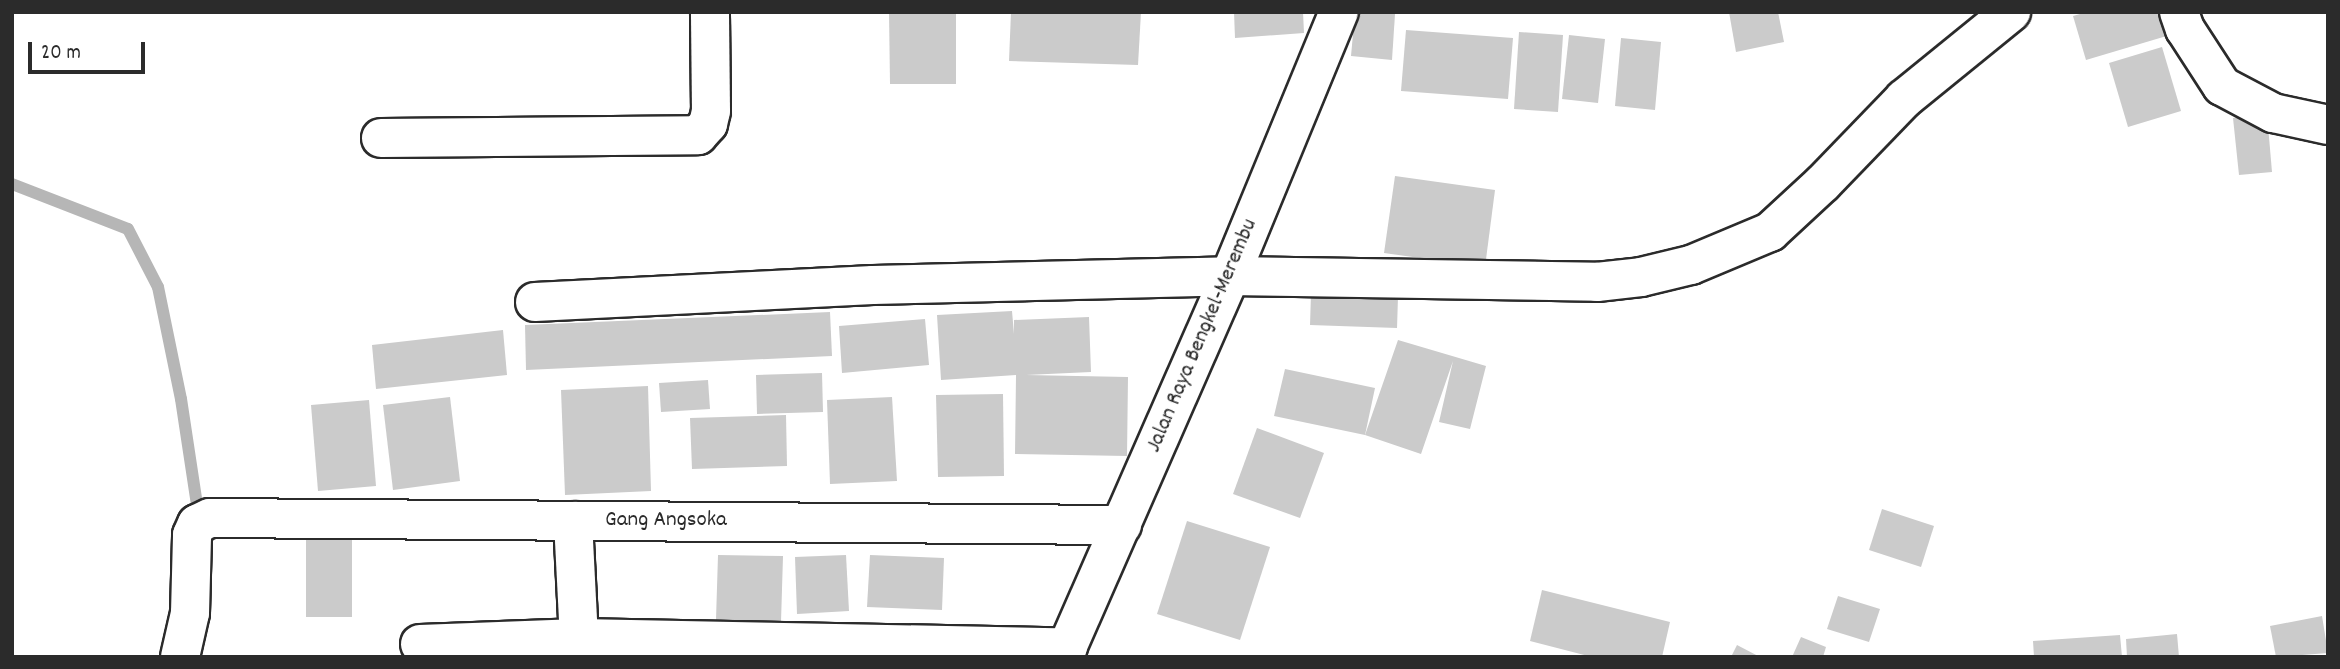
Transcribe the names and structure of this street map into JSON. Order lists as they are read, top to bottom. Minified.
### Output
{"streets":{"street":["Jalan Raya Bengkel-Merembu","Gang Angsoka"]},"crossings":[["Jalan Raya Bengkel-Merembu","Gang Angsoka"]],"scale_bar":"20 m"}
